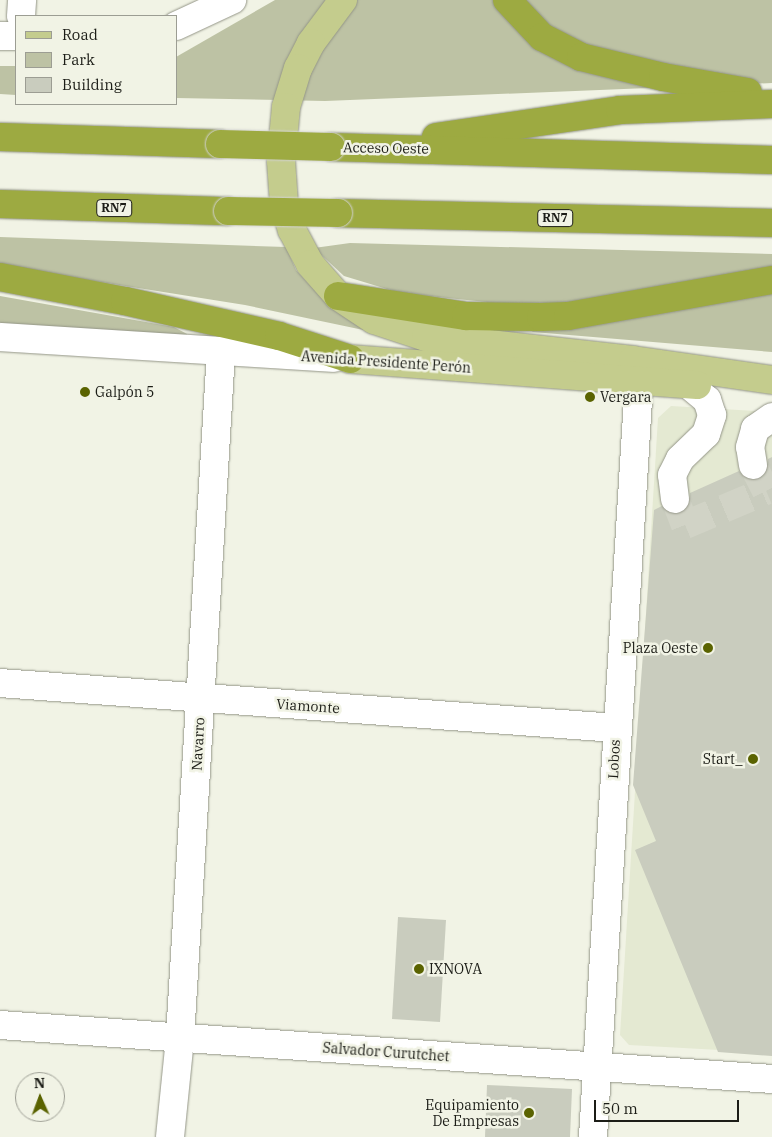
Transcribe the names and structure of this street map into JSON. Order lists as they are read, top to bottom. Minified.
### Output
{"streets":{"highway":["Acceso Oeste","RN7"],"main road":["Avenida Presidente Perón"],"street":["Viamonte","Navarro","Lobos","Salvador Curutchet"]},"crossings":[["Avenida Presidente Perón","Navarro"],["Avenida Presidente Perón","Lobos"],["Viamonte","Navarro"],["Viamonte","Lobos"],["Navarro","Salvador Curutchet"],["Lobos","Salvador Curutchet"]],"places":["Galpón 5","Vergara","Plaza Oeste","Start_","IXNOVA","Equipamiento De Empresas"],"legend":["Road","Park","Building"],"scale_bar":"50 m","north":"top"}
